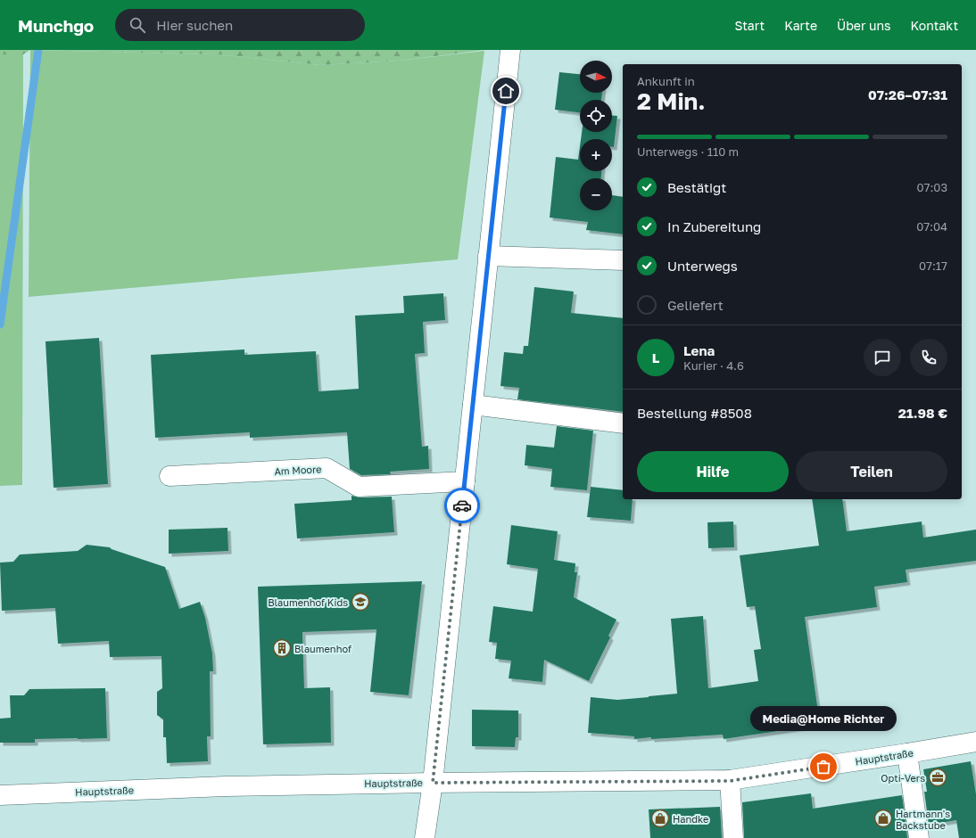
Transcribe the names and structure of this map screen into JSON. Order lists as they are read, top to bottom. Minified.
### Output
{"streets":{"street":["Am Moore","Hauptstraße"]},"places":{"school or university":["Blaumenhof Kids"],"building":["Blaumenhof"],"other":["Media@Home Richter"],"office":["Opti-Vers"],"shop":["Handke","Hartmann's Backstube"]},"north":"right","page":{"header":"Munchgo","search":"Hier suchen","nav":["Start","Karte","Über uns","Kontakt"],"map_buttons":["+","−"],"heading":["2 Min.","Ankunft in","07:26–07:31"],"panel":["Lena","Kurier · 4.6","Bestellung #8508","21.98 €"],"bar":"Unterwegs · 110 m","list":[["Bestätigt","07:03"],["In Zubereitung","07:04"],["Unterwegs","07:17"],"Geliefert"],"round":"L","buttons":["Hilfe","Teilen"],"bubble":"Media@Home Richter"}}
